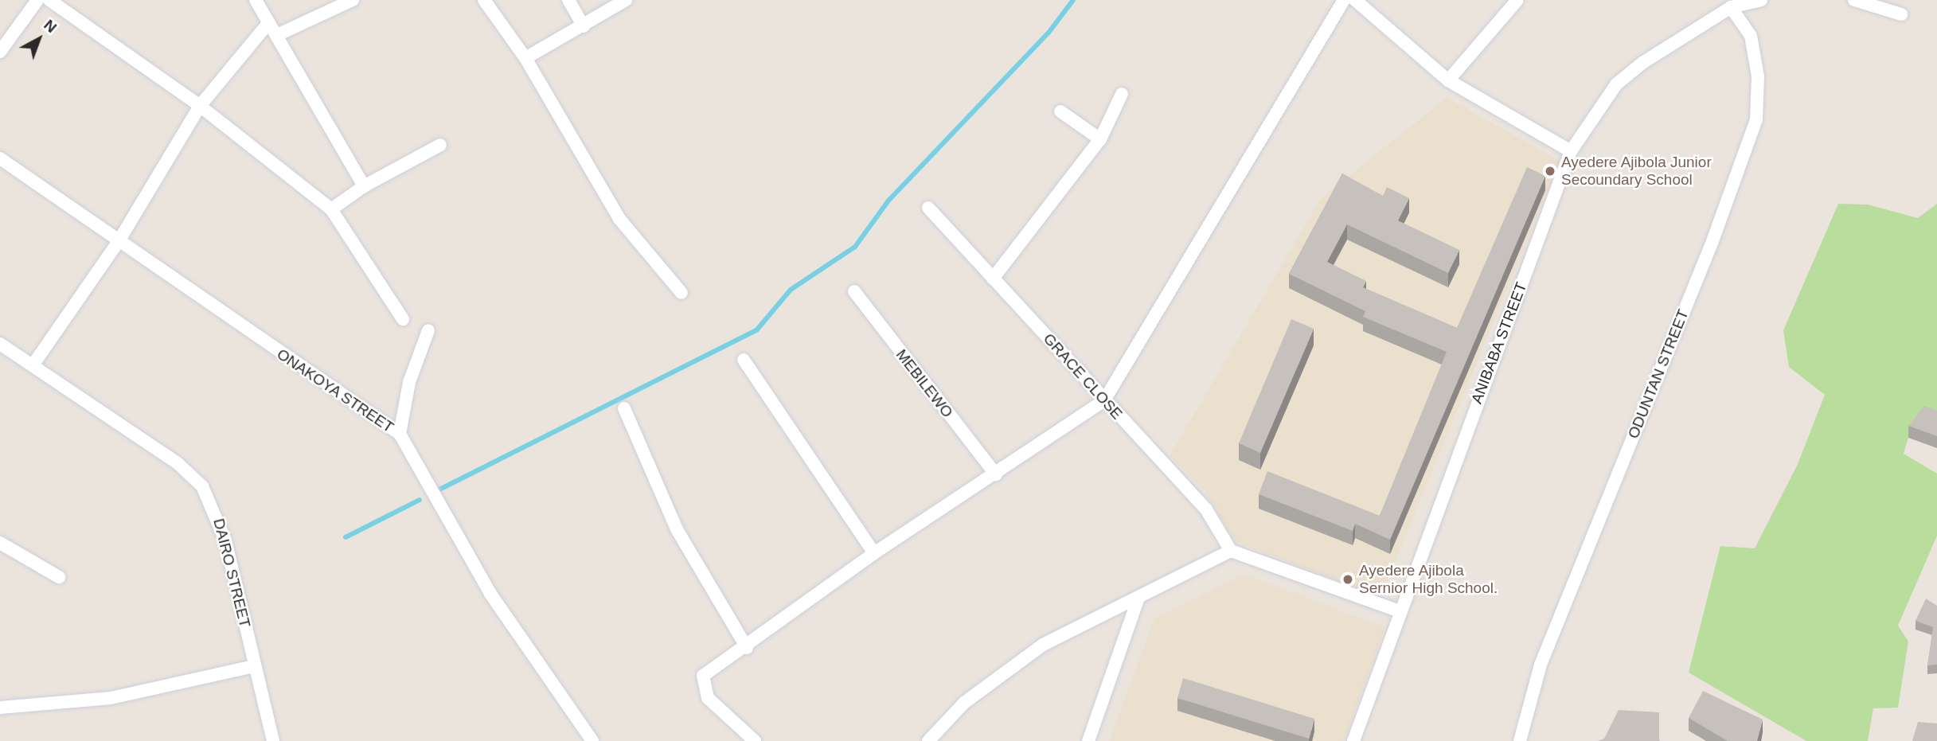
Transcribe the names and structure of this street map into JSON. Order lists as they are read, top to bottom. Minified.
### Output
{"streets":{"street":["ANIBABA STREET","ODUNTAN STREET","GRACE CLOSE","MEBILEWO","ONAKOYA STREET","DAIRO STREET"]},"crossings":[["ANIBABA STREET","ODUNTAN STREET"]],"places":["Ayedere Ajibola Junior Secoundary School","Ayedere Ajibola Sernior High School."],"north":"top right"}
